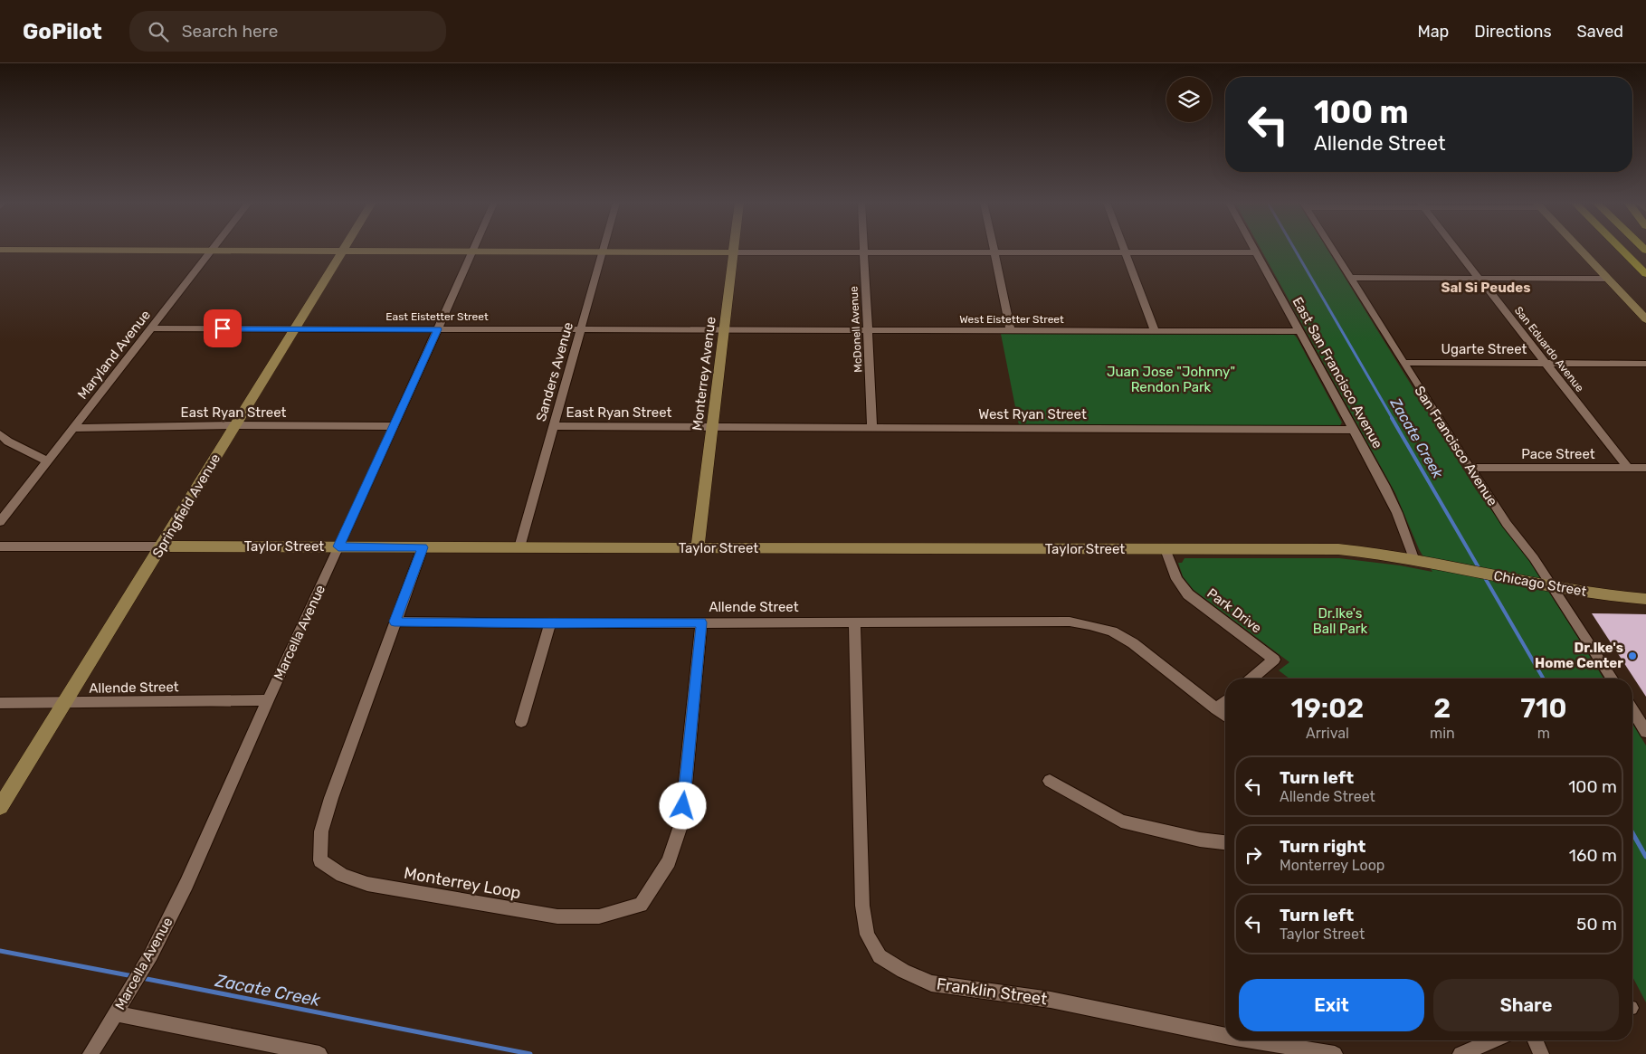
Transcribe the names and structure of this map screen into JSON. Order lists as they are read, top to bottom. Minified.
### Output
{"streets":{"street":["East Eistetter Street","West Eistetter Street","McDonell Avenue","Ugarte Street","San Eduardo Avenue","Maryland Avenue","Sanders Avenue","East San Francisco Avenue","Monterrey Avenue","East Ryan Street","West Ryan Street","San Francisco Avenue","Pace Street","Springfield Avenue","Taylor Street","Chicago Street","Allende Street","Park Drive","Marcella Avenue","Monterrey Loop","Franklin Street"]},"crossings":[["East Eistetter Street","West Eistetter Street"],["East Eistetter Street","Maryland Avenue"],["East Eistetter Street","Sanders Avenue"],["East Eistetter Street","Monterrey Avenue"],["East Eistetter Street","Springfield Avenue"],["East Eistetter Street","Marcella Avenue"],["West Eistetter Street","McDonell Avenue"],["West Eistetter Street","East San Francisco Avenue"],["West Eistetter Street","Monterrey Avenue"],["McDonell Avenue","West Ryan Street"],["Ugarte Street","San Eduardo Avenue"],["Ugarte Street","San Francisco Avenue"],["San Eduardo Avenue","Pace Street"],["Maryland Avenue","East Ryan Street"],["Sanders Avenue","East Ryan Street"],["Sanders Avenue","Taylor Street"],["East San Francisco Avenue","West Ryan Street"],["East San Francisco Avenue","Taylor Street"],["Monterrey Avenue","East Ryan Street"],["Monterrey Avenue","West Ryan Street"],["Monterrey Avenue","Taylor Street"],["East Ryan Street","West Ryan Street"],["East Ryan Street","Springfield Avenue"],["East Ryan Street","Marcella Avenue"],["San Francisco Avenue","Pace Street"],["San Francisco Avenue","Chicago Street"],["Springfield Avenue","Taylor Street"],["Springfield Avenue","Allende Street"],["Taylor Street","Chicago Street"],["Taylor Street","Park Drive"],["Taylor Street","Marcella Avenue"],["Taylor Street","Monterrey Loop"],["Allende Street","Marcella Avenue"],["Allende Street","Monterrey Loop"],["Allende Street","Franklin Street"]],"districts":["Sal Si Peudes"],"water":["Zacate Creek"],"parks":["Juan Jose \"Johnny\" Rendon Park","Dr.Ike's Ball Park"],"places":["Dr.Ike's Home Center"],"page":{"header":"GoPilot","search":"Search here","nav":["Map","Directions","Saved"],"turn":["100 m","Allende Street"],"eta":["19:02","Arrival","2","min","710","m"],"list":[{"name":"Turn left","note":"Allende Street","value":"100 m"},{"name":"Turn right","note":"Monterrey Loop","value":"160 m"},{"name":"Turn left","note":"Taylor Street","value":"50 m"}],"buttons":["Exit","Share"]}}
